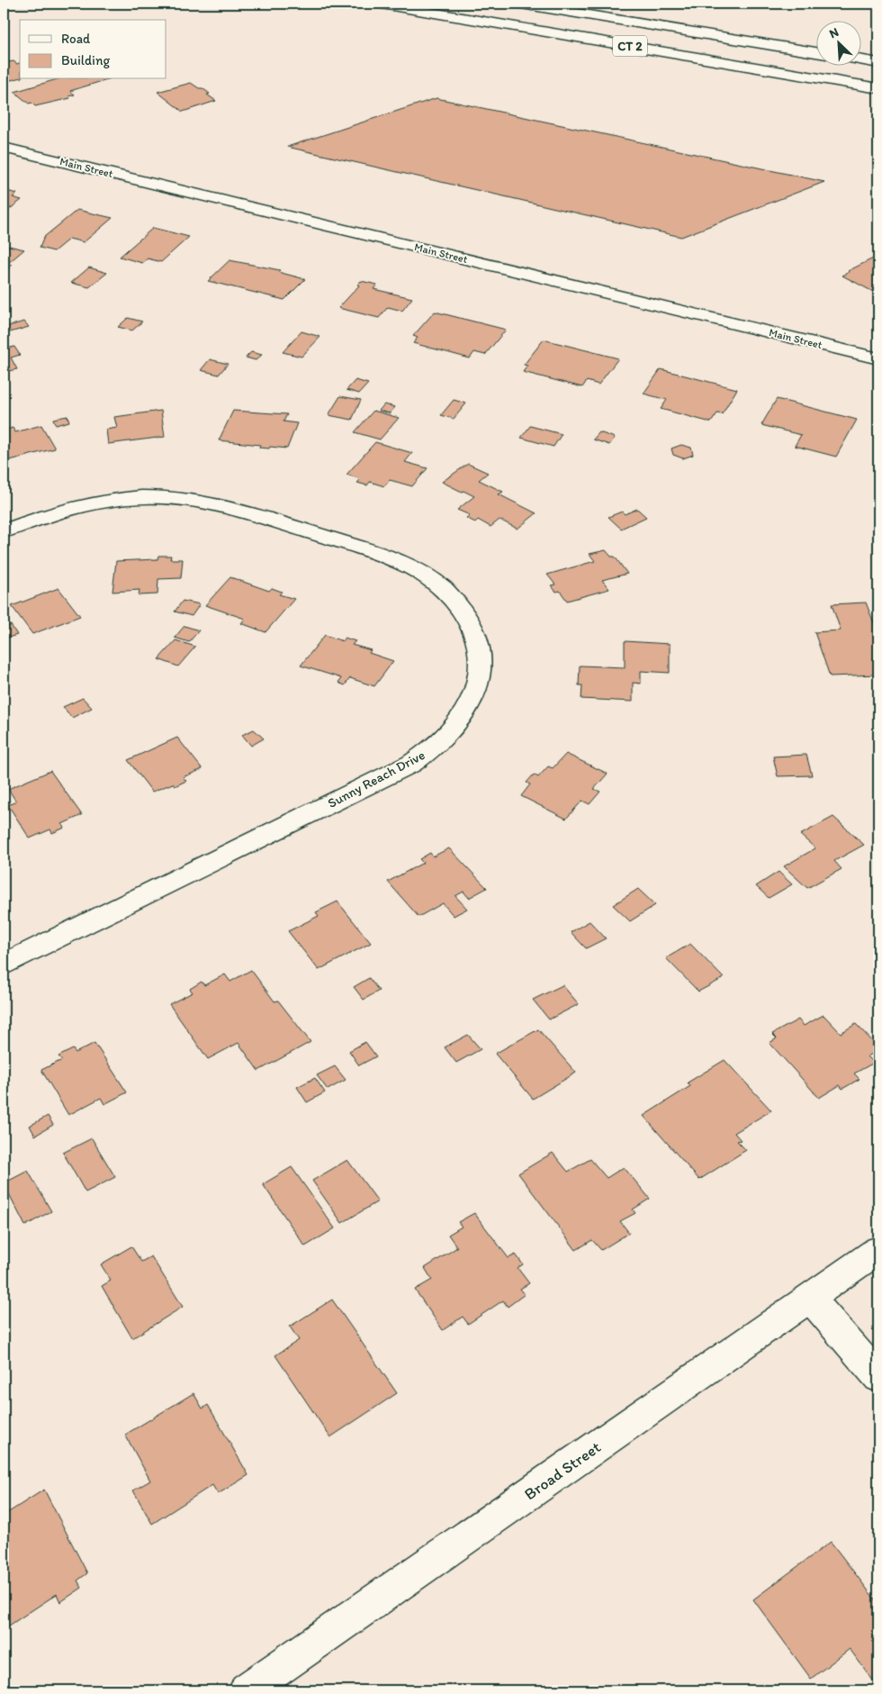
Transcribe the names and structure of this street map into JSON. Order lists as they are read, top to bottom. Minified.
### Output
{"streets":{"main road":["CT 2","Main Street","Sunny Reach Drive","Broad Street"]},"legend":["Road","Building"],"north":"top left"}
